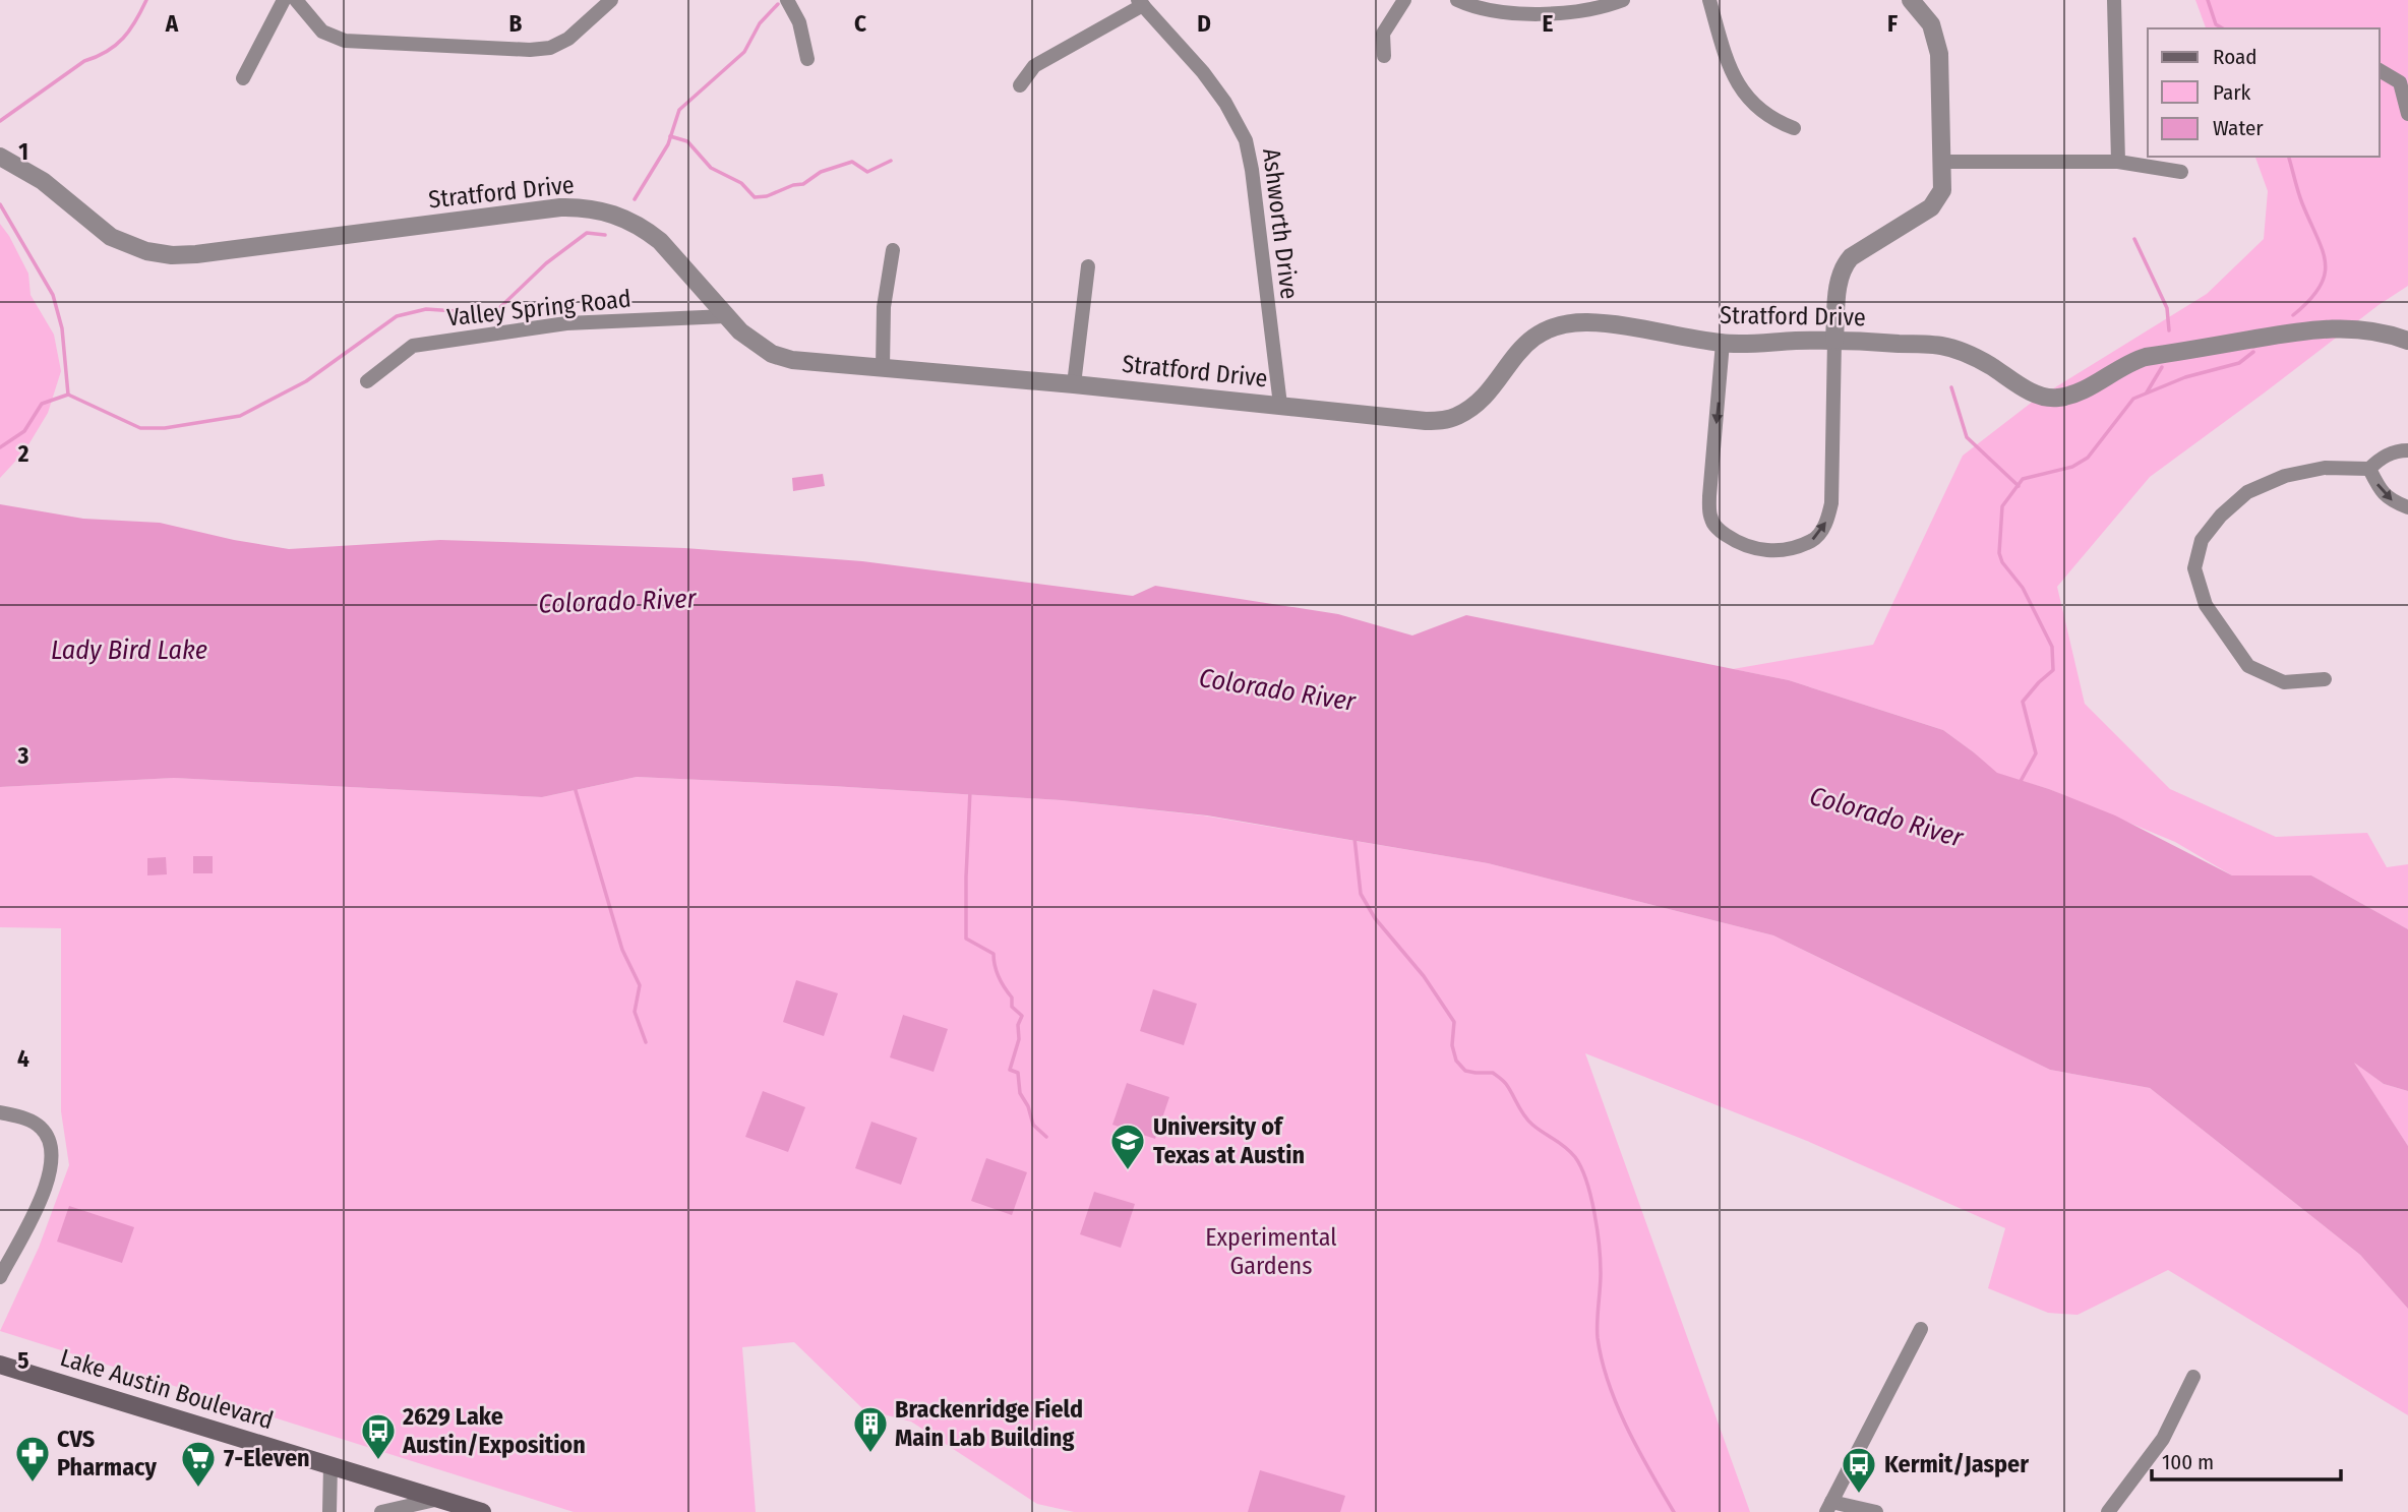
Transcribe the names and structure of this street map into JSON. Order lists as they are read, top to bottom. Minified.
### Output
{"streets":{"main road":["Lake Austin Boulevard"],"street":["Stratford Drive","Ashworth Drive","Valley Spring Road"]},"crossings":[["Stratford Drive","Ashworth Drive"],["Stratford Drive","Valley Spring Road"]],"water":["Colorado River","Lady Bird Lake"],"parks":["Experimental Gardens"],"places":{"school or university":["University of Texas at Austin"],"building":["Brackenridge Field Main Lab Building"],"bus stop":["2629 Lake Austin/Exposition","Kermit/Jasper"],"pharmacy":["CVS Pharmacy"],"supermarket":["7-Eleven"]},"legend":["Road","Park","Water"],"scale_bar":"100 m","grid":{"columns":["A","B","C","D","E","F"],"rows":["1","2","3","4","5"]}}
